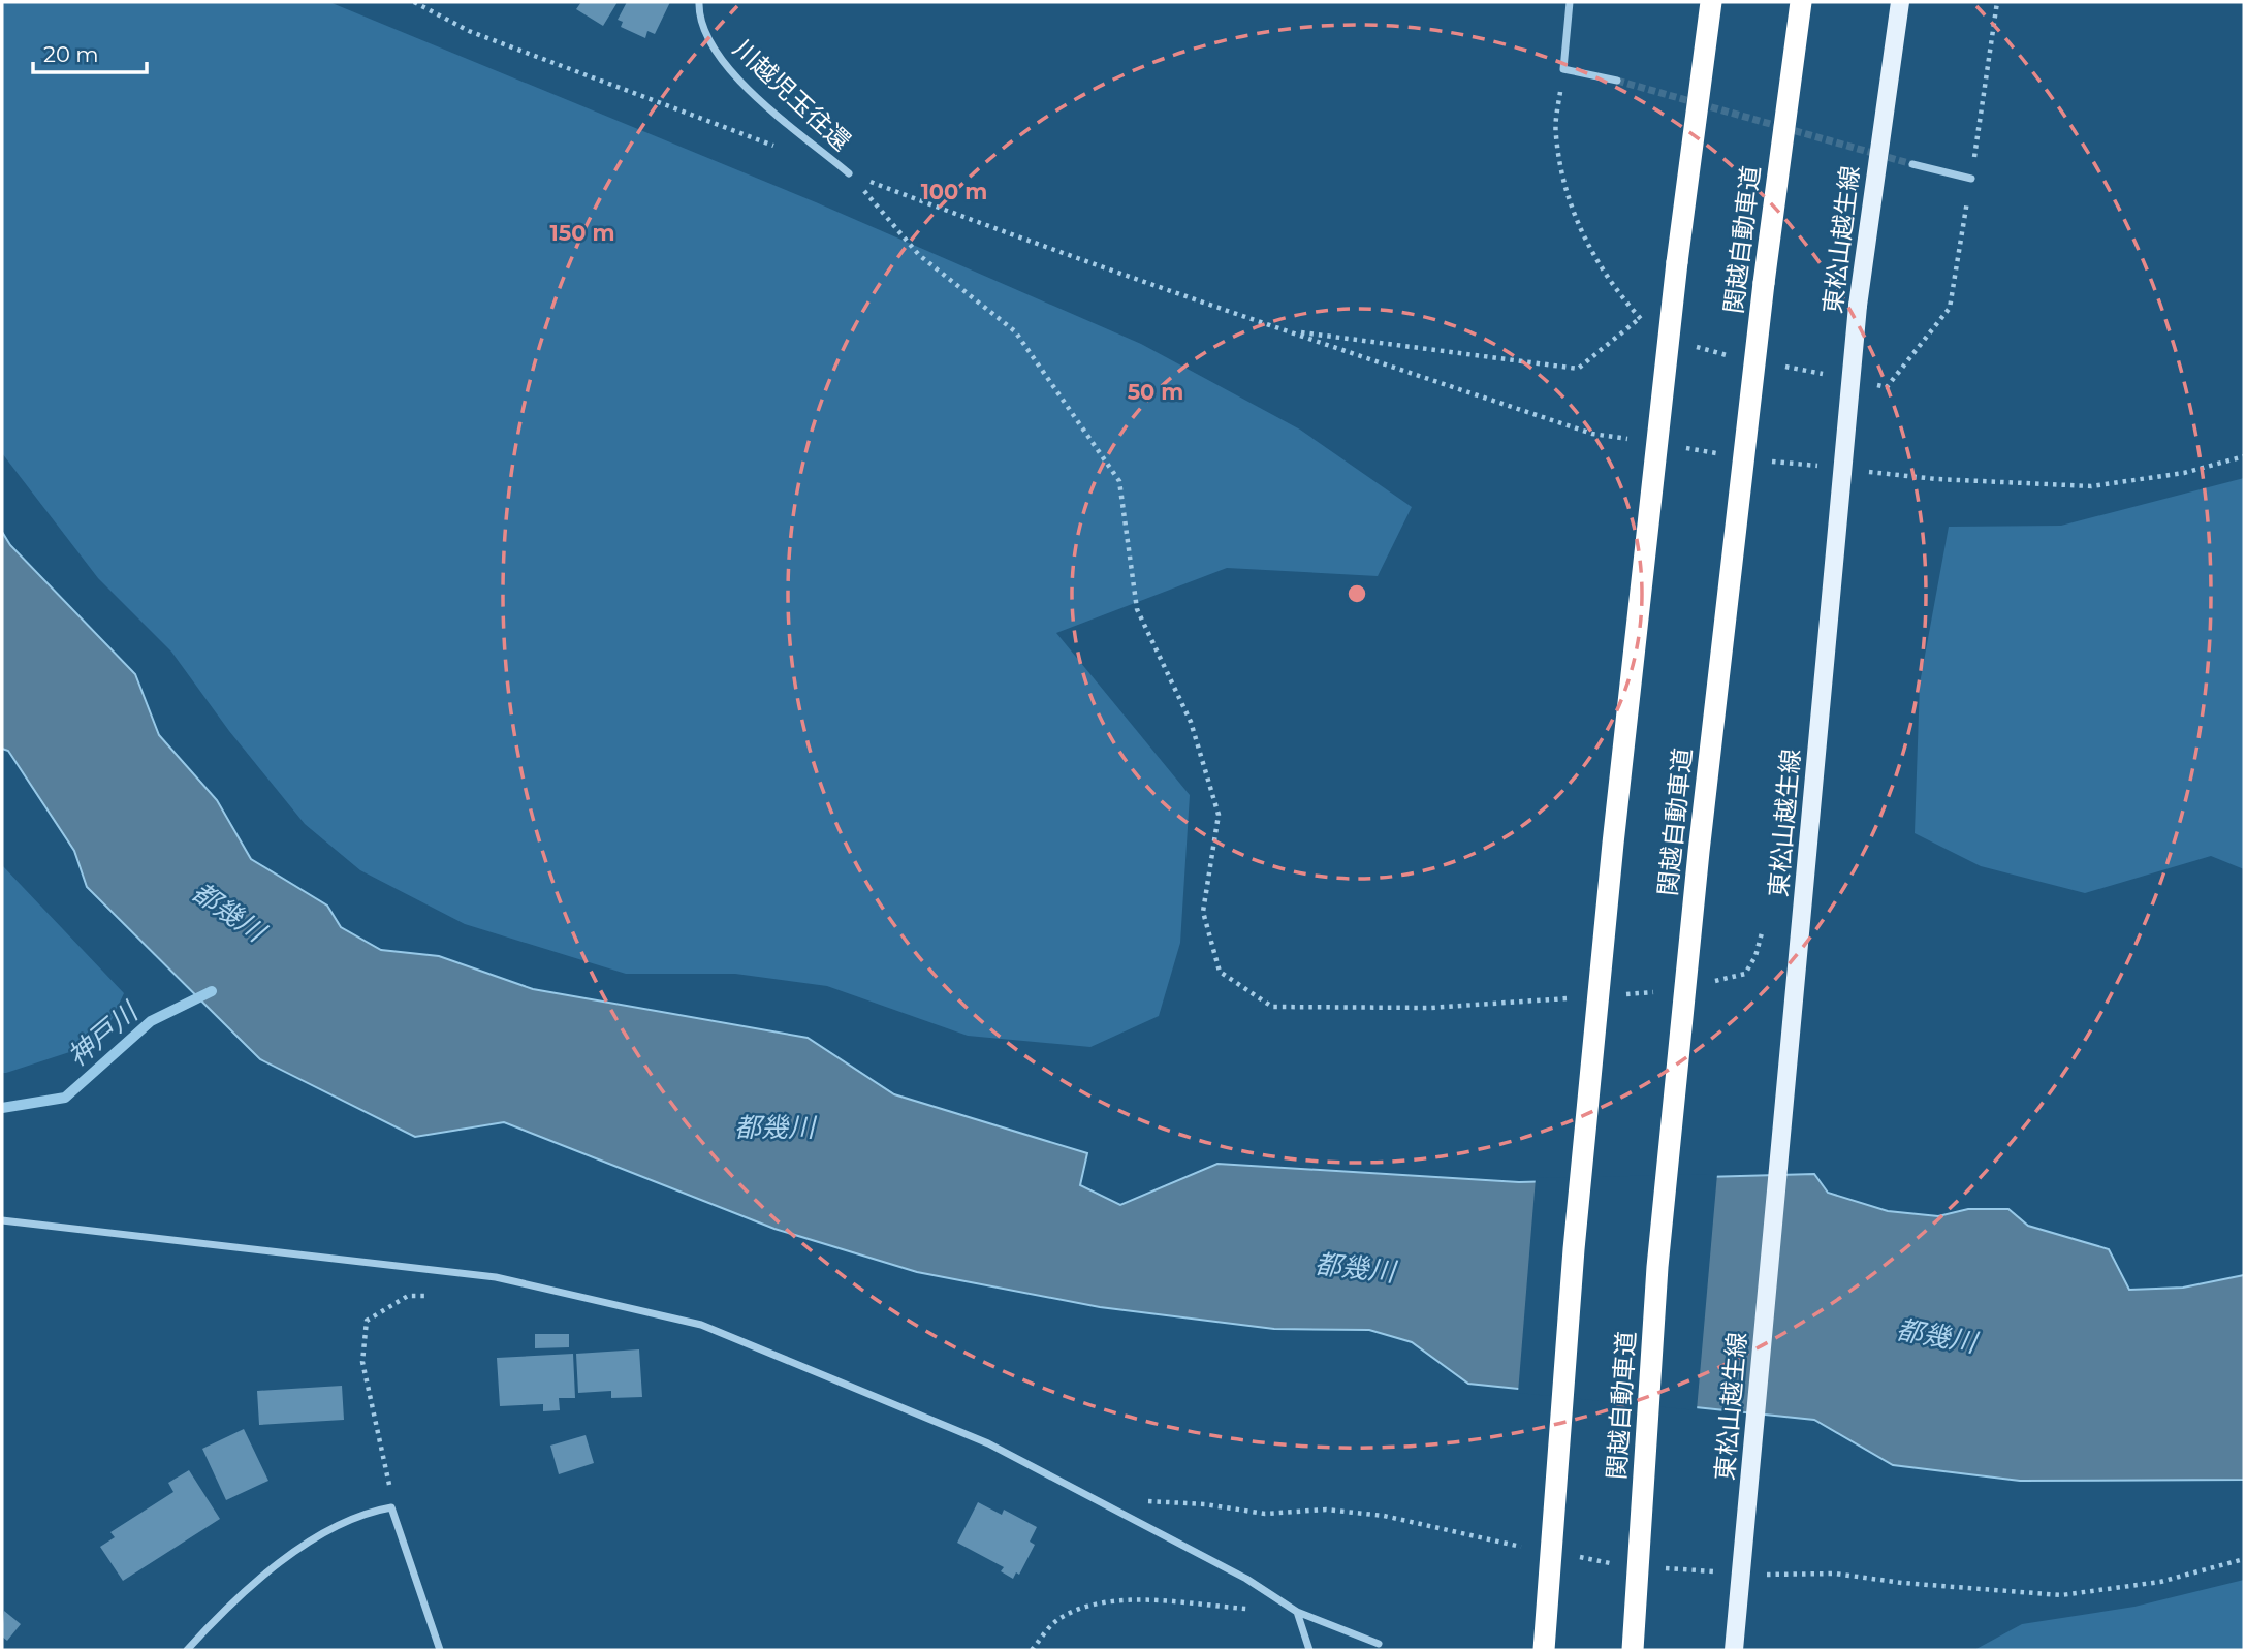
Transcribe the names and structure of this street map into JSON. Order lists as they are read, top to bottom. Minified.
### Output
{"streets":{"highway":["関越自動車道"],"main road":["東松山越生線"],"street":["川越児玉往還"]},"water":["都幾川","神戸川"],"scale_bar":"20 m","rings":["100 m","150 m","50 m"]}
